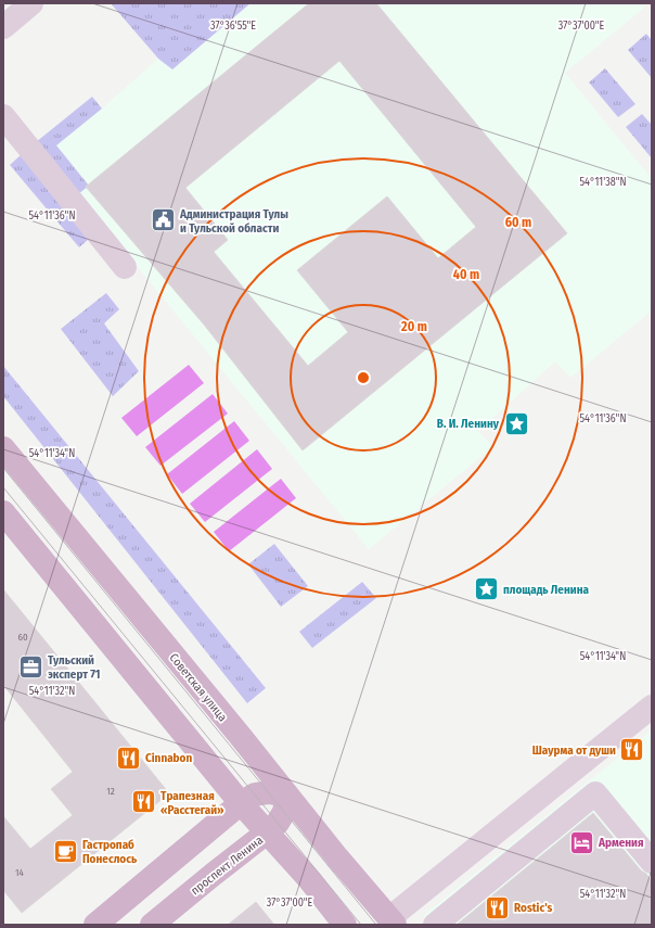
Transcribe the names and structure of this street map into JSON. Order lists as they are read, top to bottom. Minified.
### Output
{"streets":{"main road":["Советская улица","проспект Ленина"]},"crossings":[["Советская улица","проспект Ленина"]],"places":{"public building":["Администрация Тулы и Тульской области"],"place":["В. И. Ленину","площадь Ленина"],"office":["Тульский эксперт 71"],"restaurant":["Шаурма от души","Cinnabon","Трапезная «Расстегай»","Rostic's"],"hotel":["Армения"],"cafe":["Гастропаб Понеслось"]},"house_numbers":["60","12","14"],"coordinates":["37°36'55\"E","37°37'00\"E","54°11'38\"N","54°11'36\"N","54°11'34\"N","54°11'32\"N"],"rings":["60 m","40 m","20 m"]}
